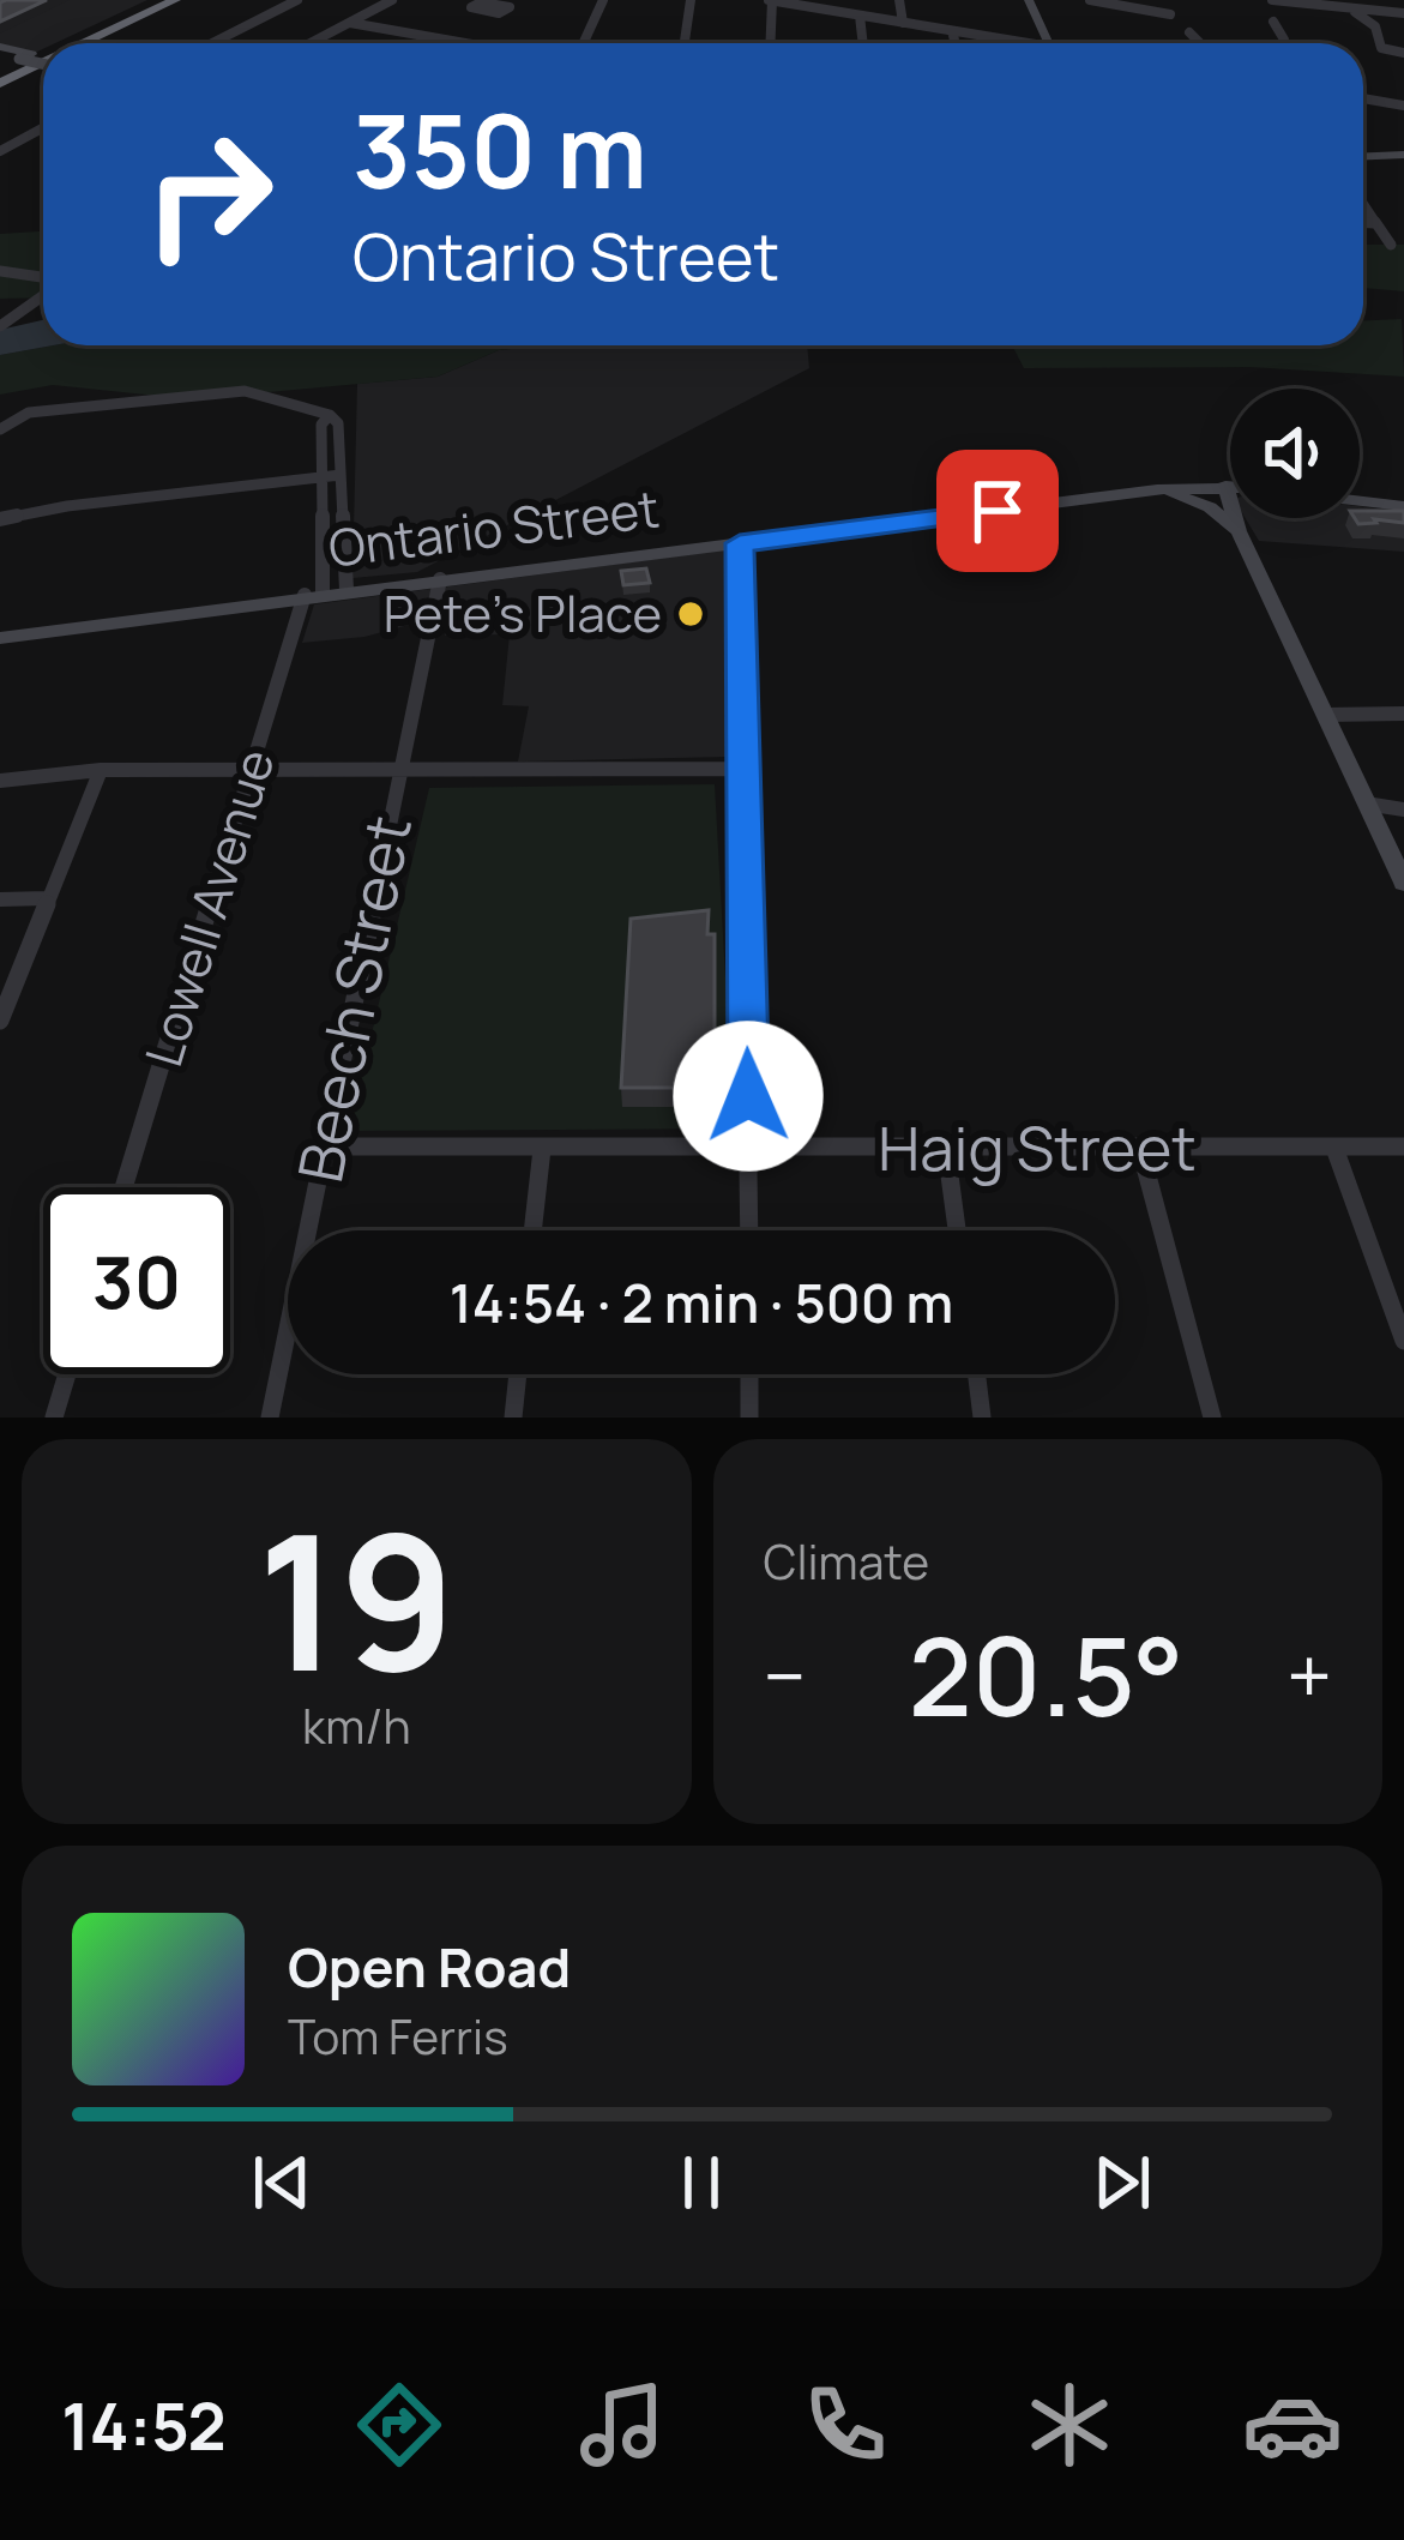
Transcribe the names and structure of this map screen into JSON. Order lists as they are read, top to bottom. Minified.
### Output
{"streets":{"main road":["Ontario Street"],"street":["Lowell Avenue","Beech Street","Haig Street"]},"crossings":[["Ontario Street","Lowell Avenue"],["Ontario Street","Beech Street"],["Beech Street","Haig Street"]],"places":["Pete's Place"],"page":{"turn":["350 m","Ontario Street"],"limit":"30","trip":"14:54 · 2 min · 500 m","tile":[["19","km/h"],"Climate"],"heat":["−","20.5°","+"],"song":["Open Road","Tom Ferris"],"tabs":"14:52"}}
